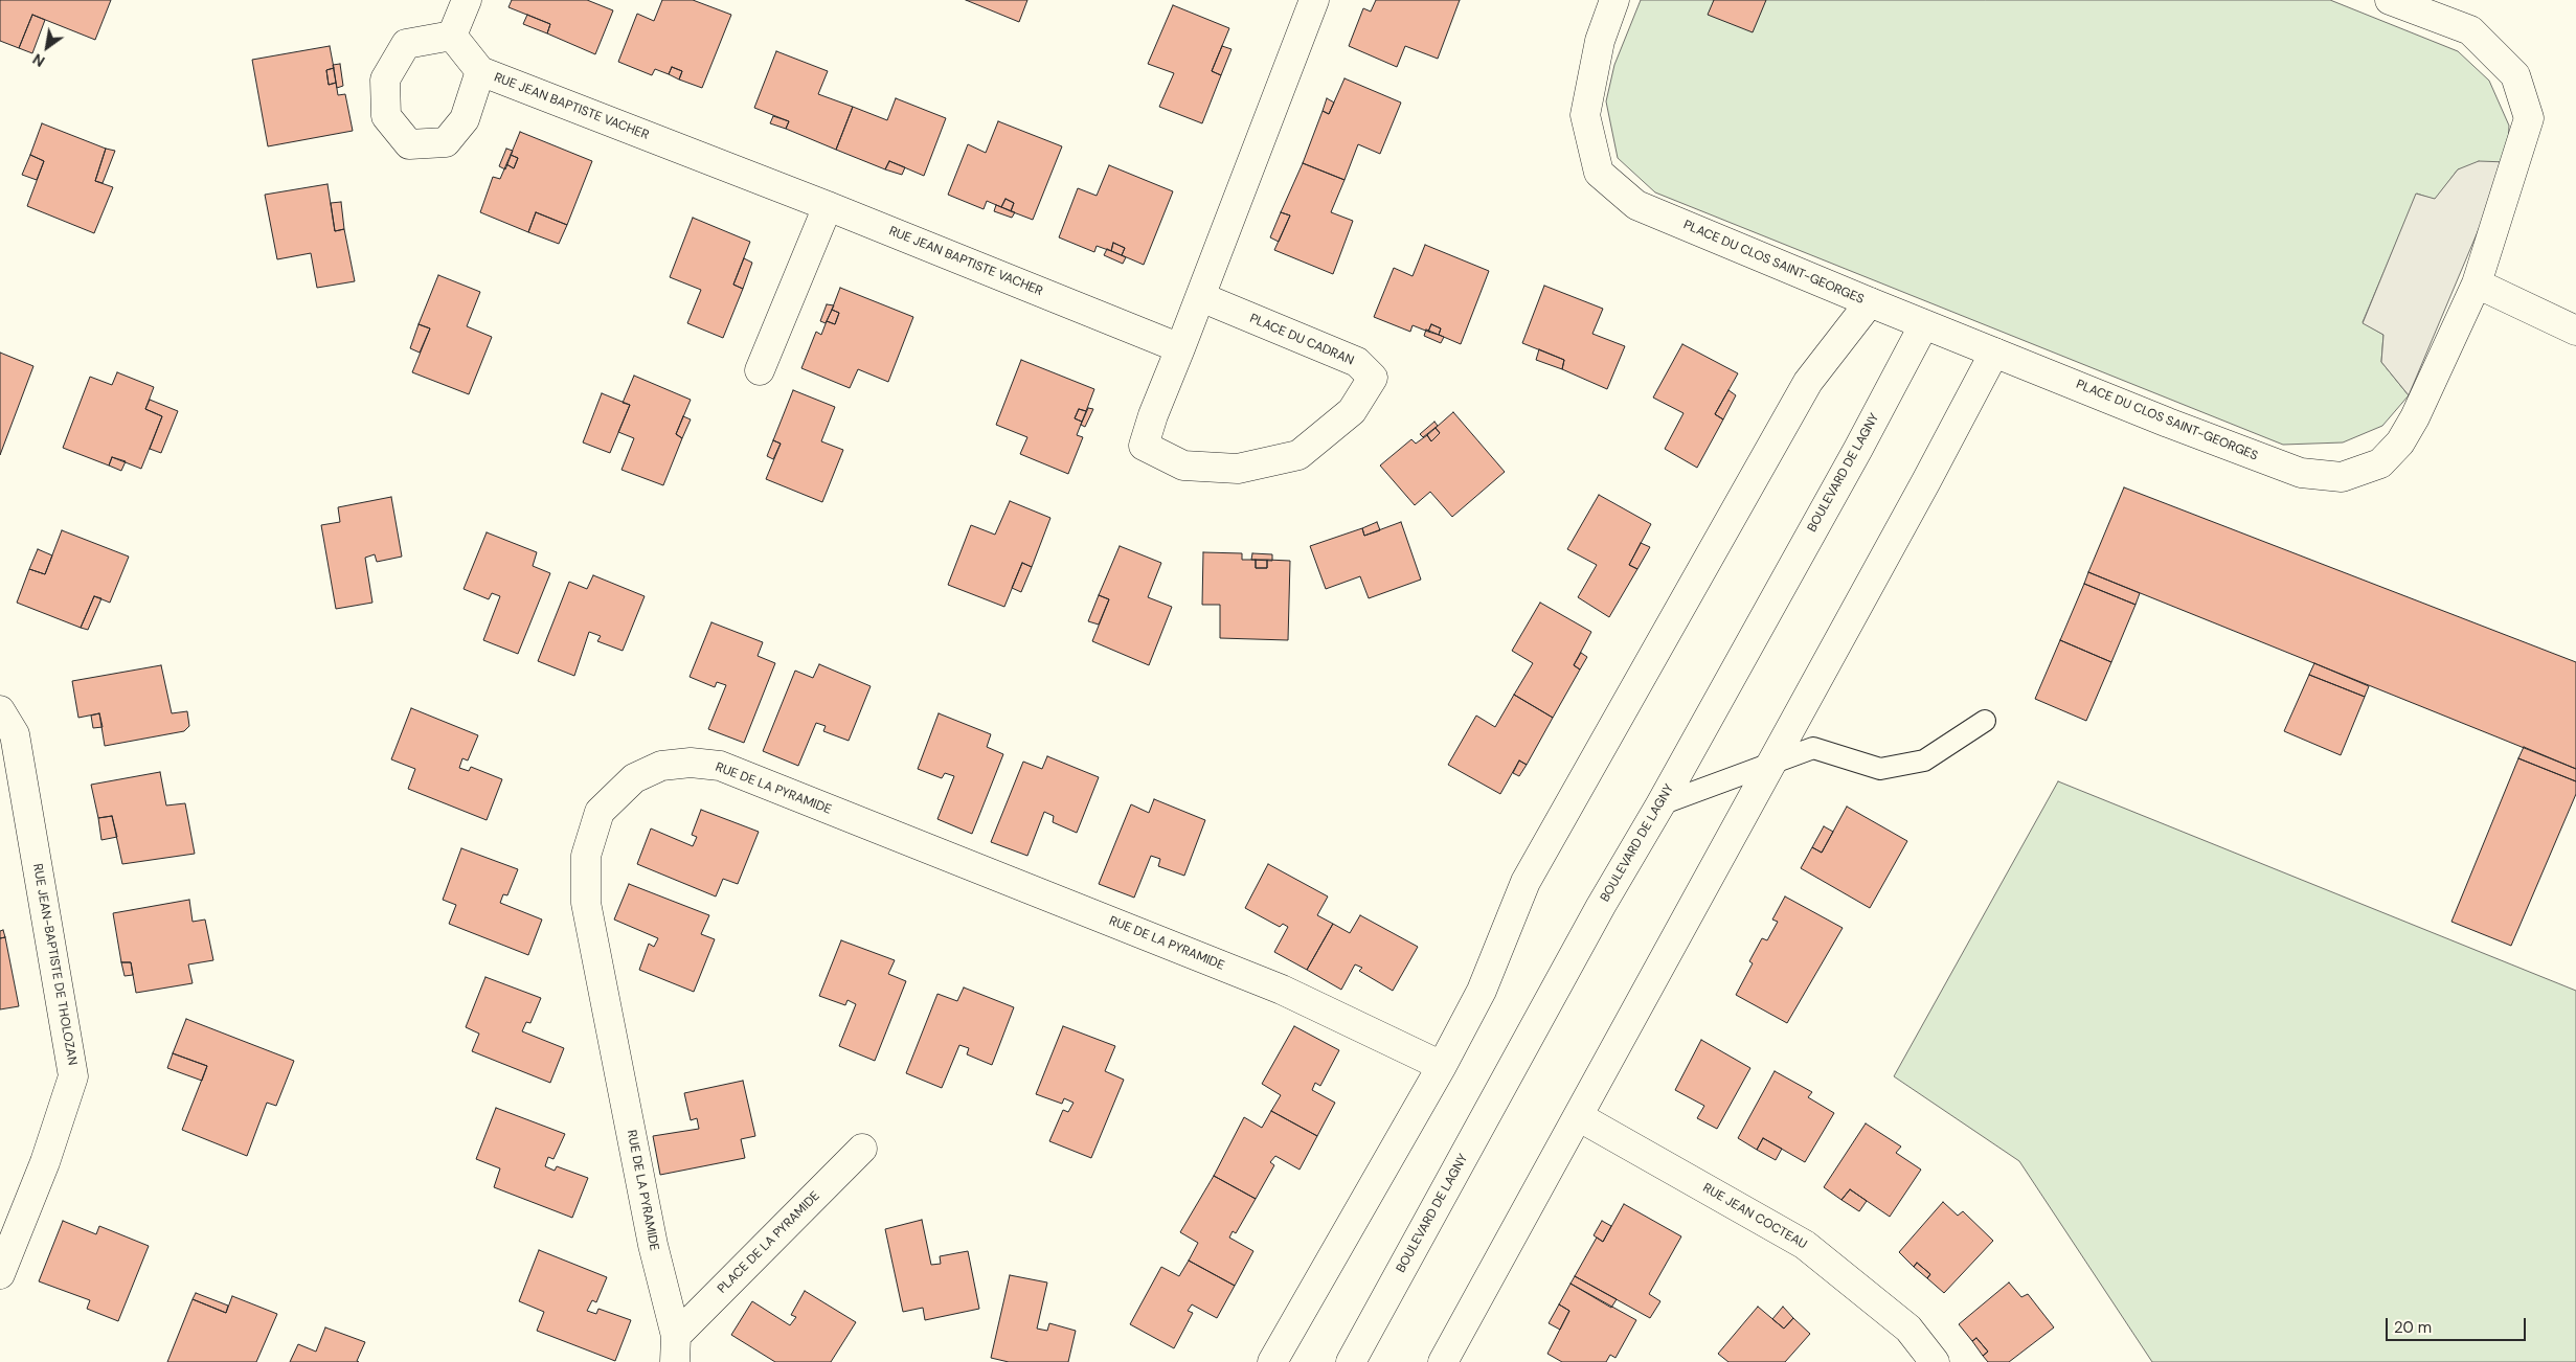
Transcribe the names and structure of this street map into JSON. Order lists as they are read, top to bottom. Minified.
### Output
{"streets":{"street":["RUE JEAN BAPTISTE VACHER","PLACE DU CLOS SAINT-GEORGES","PLACE DU CADRAN","BOULEVARD DE LAGNY","RUE DE LA PYRAMIDE","RUE JEAN-BAPTISTE DE THOLOZAN","RUE JEAN COCTEAU","PLACE DE LA PYRAMIDE"]},"crossings":[["RUE JEAN BAPTISTE VACHER","PLACE DU CADRAN"],["PLACE DU CLOS SAINT-GEORGES","BOULEVARD DE LAGNY"],["RUE DE LA PYRAMIDE","PLACE DE LA PYRAMIDE"]],"scale_bar":"20 m","north":"bottom left"}
